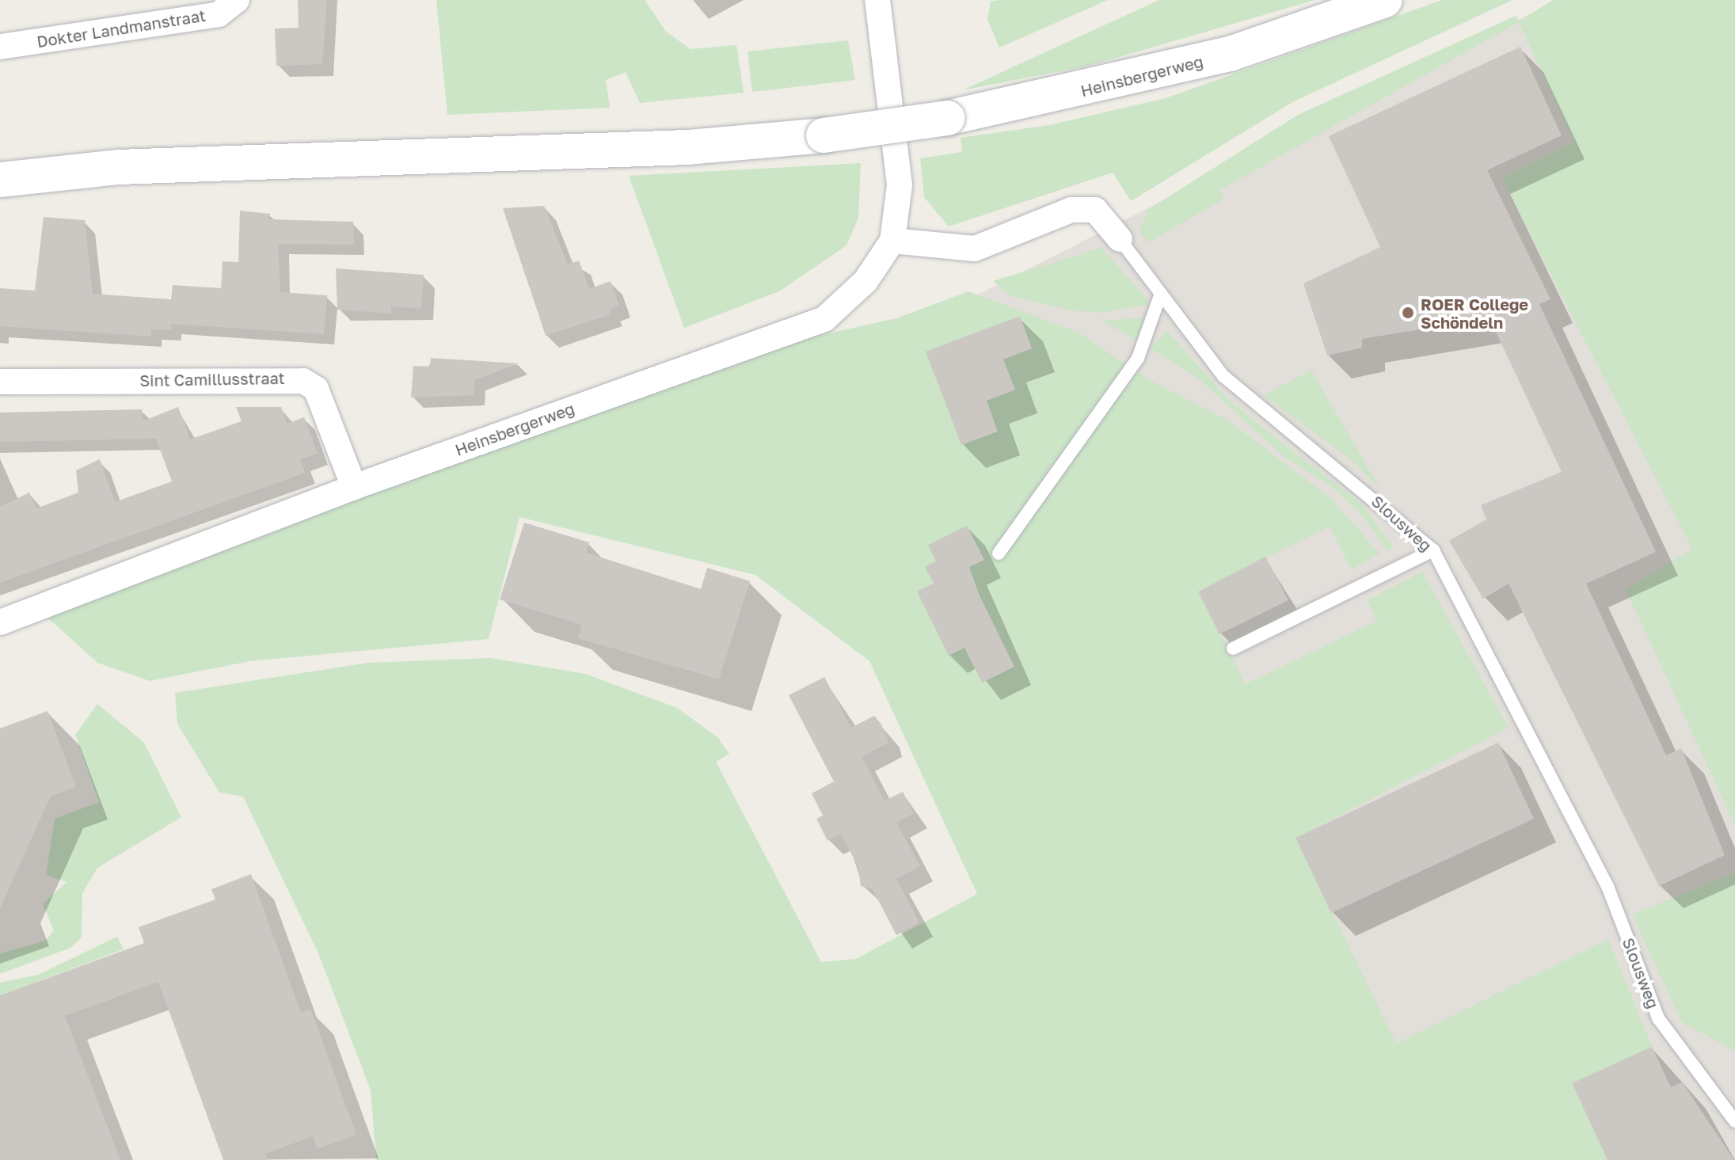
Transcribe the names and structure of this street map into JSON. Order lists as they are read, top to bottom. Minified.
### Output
{"streets":{"main road":["Heinsbergerweg"],"street":["Dokter Landmanstraat","Sint Camillusstraat","Slousweg"]},"crossings":[["Heinsbergerweg","Sint Camillusstraat"],["Heinsbergerweg","Slousweg"]],"places":["ROER College Schöndeln"]}
